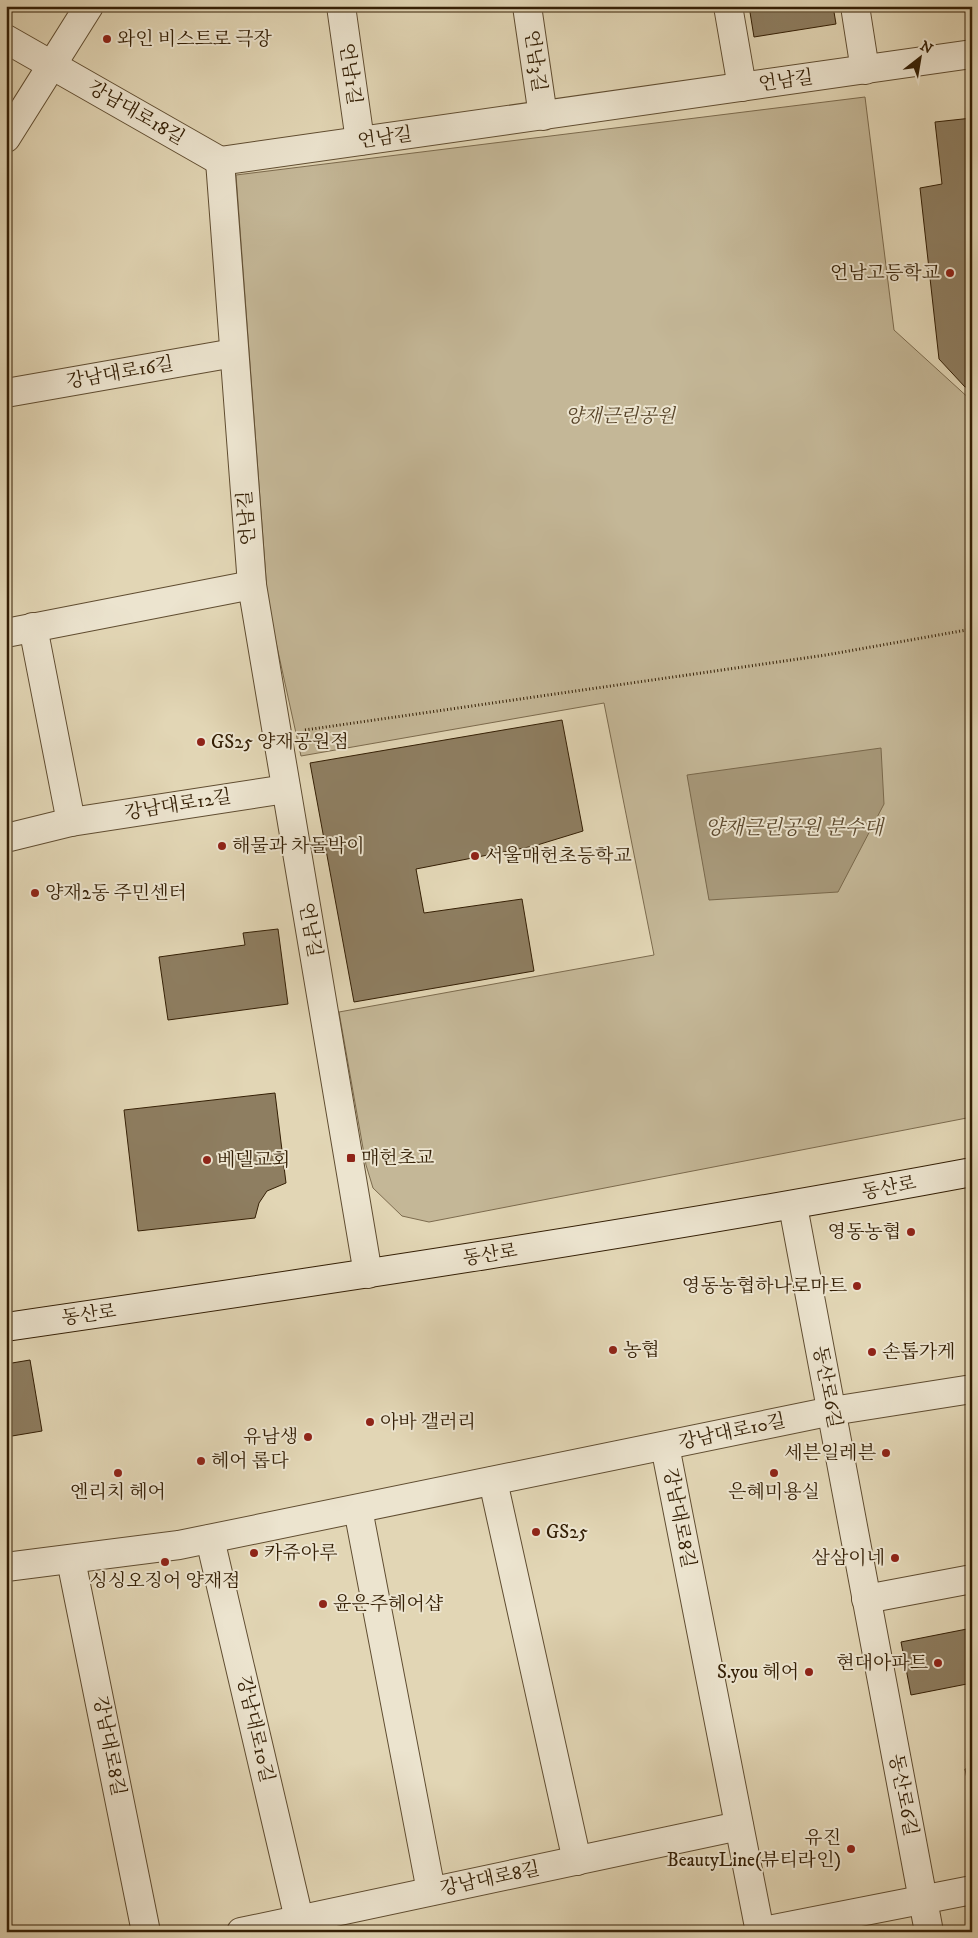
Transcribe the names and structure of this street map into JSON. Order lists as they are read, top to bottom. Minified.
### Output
{"streets":{"street":["언남3길","언남1길","언남길","강남대로18길","강남대로16길","강남대로12길","동산로","동산로6길","강남대로10길","강남대로8길"]},"crossings":[["언남3길","언남길"],["언남1길","언남길"],["언남길","강남대로18길"],["언남길","강남대로16길"],["언남길","강남대로12길"],["언남길","동산로"],["동산로","동산로6길"],["동산로6길","강남대로10길"],["동산로6길","강남대로8길"],["강남대로10길","강남대로8길"]],"water":["양재근린공원 분수대"],"parks":["양재근린공원"],"places":{"other":["와인 비스트로 극장","언남고등학교","GS25 양재공원점","해물과 차돌박이","서울매헌초등학교","양재2동 주민센터","베델교회","영동농협","영동농협하나로마트","농협","손톱가게","아바 갤러리","유남생","세븐일레븐","헤어 롭다","엔리치 헤어","은혜미용실","GS25","카쥬아루","삼삼이네","싱싱오징어 양재점","윤은주헤어샵","현대아파트","S.you 헤어","유진 BeautyLine(뷰티라인)"],"transit":["매헌초교"]},"north":"top right"}
